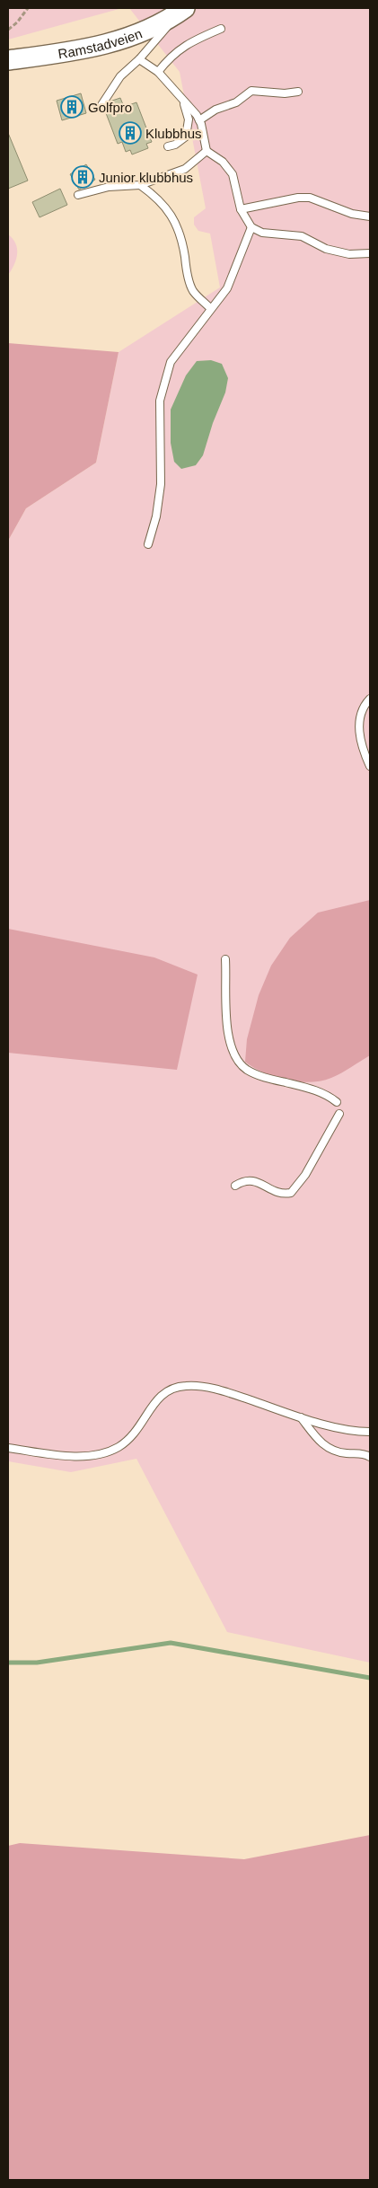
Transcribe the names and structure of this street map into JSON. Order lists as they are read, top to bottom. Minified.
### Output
{"streets":{"street":["Ramstadveien"]},"places":{"building":["Golfpro","Klubbhus","Junior klubbhus"]}}
